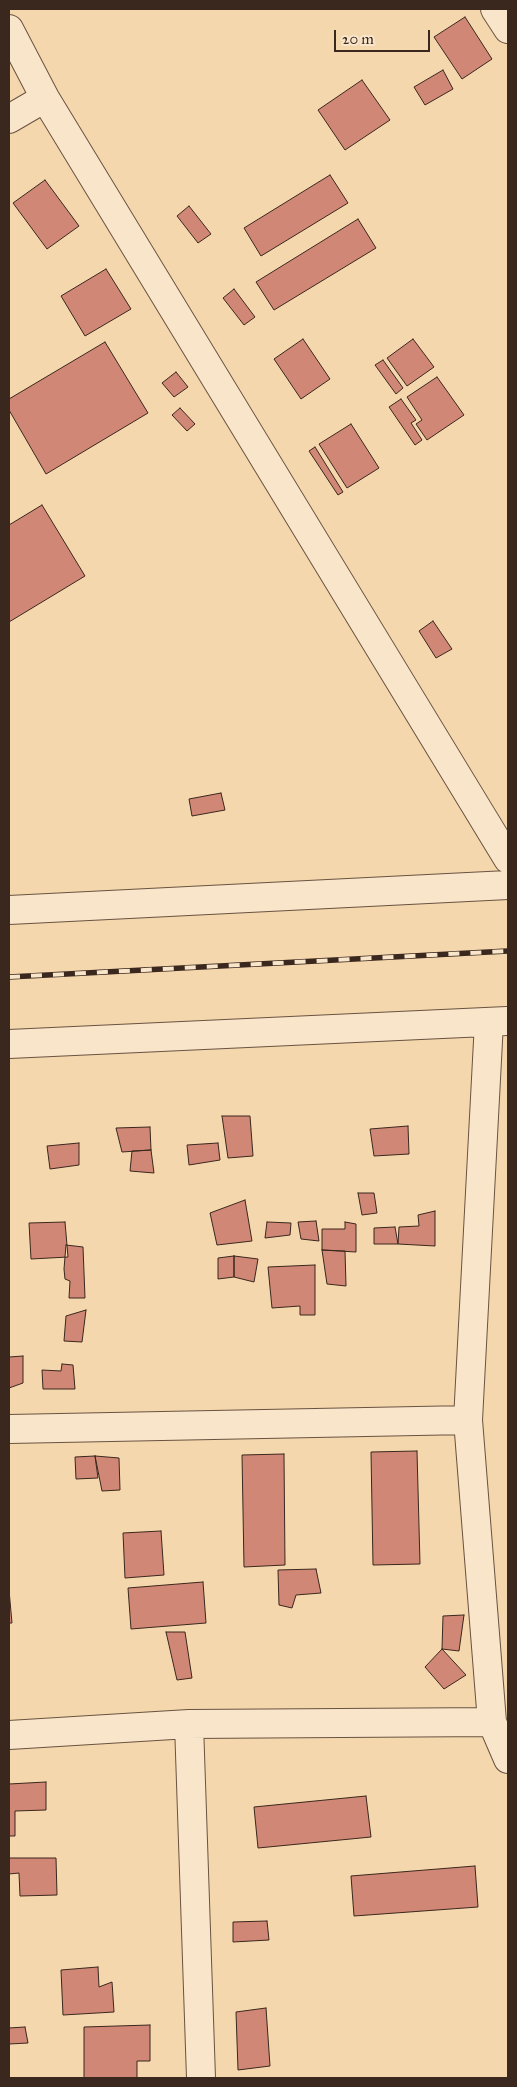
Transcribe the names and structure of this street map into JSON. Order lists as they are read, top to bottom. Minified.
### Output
{"scale_bar":"20 m"}
